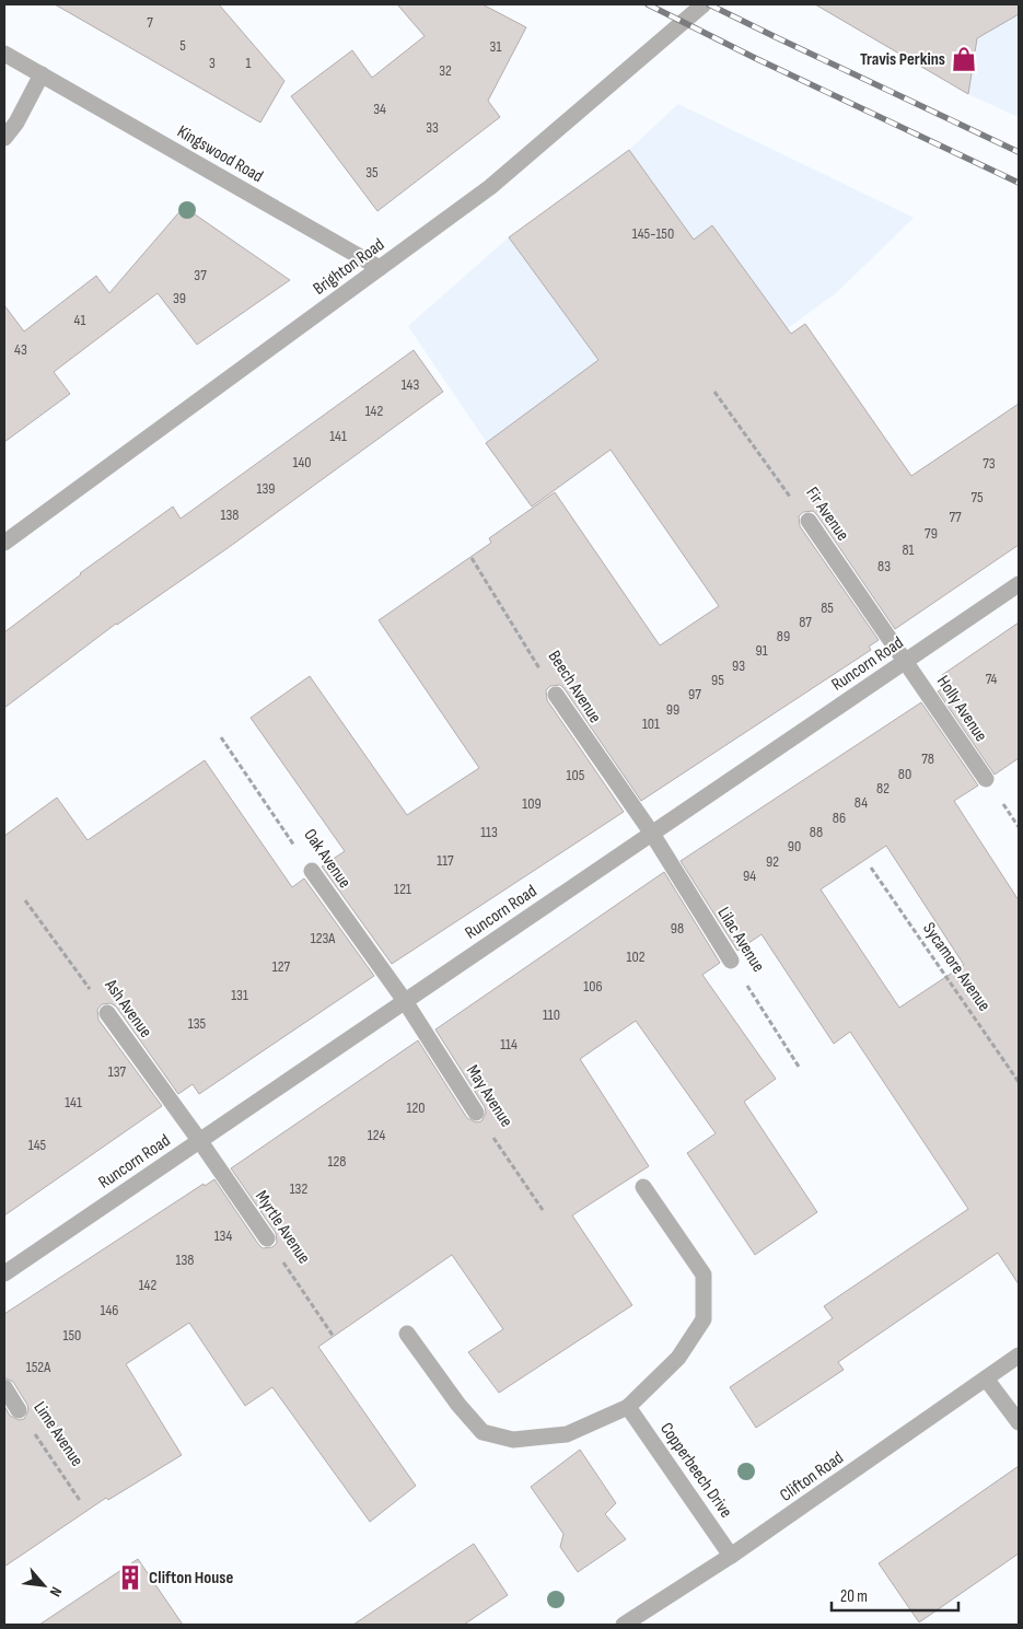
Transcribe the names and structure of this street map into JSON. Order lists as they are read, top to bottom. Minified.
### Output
{"streets":{"street":["Kingswood Road","Brighton Road","Fir Avenue","Runcorn Road","Beech Avenue","Holly Avenue","Oak Avenue","Lilac Avenue","Ash Avenue","May Avenue","Myrtle Avenue","Lime Avenue","Copperbeech Drive","Clifton Road"],"path":["Sycamore Avenue"]},"crossings":[["Kingswood Road","Brighton Road"],["Fir Avenue","Runcorn Road"],["Fir Avenue","Holly Avenue"],["Runcorn Road","Beech Avenue"],["Runcorn Road","Holly Avenue"],["Runcorn Road","Oak Avenue"],["Runcorn Road","Lilac Avenue"],["Runcorn Road","Ash Avenue"],["Runcorn Road","May Avenue"],["Runcorn Road","Myrtle Avenue"],["Beech Avenue","Lilac Avenue"],["Oak Avenue","May Avenue"],["Ash Avenue","Myrtle Avenue"],["Copperbeech Drive","Clifton Road"]],"places":{"shop":["Travis Perkins"],"building":["Clifton House"]},"house_numbers":["7","5","31","3","1","32","34","33","35","145-150","37","39","41","43","143","142","141","140","73","139","75","138","77","79","81","83","85","87","89","91","93","74","95","97","99","101","78","80","105","82","84","109","86","113","88","90","117","92","94","121","98","123A","102","127","106","131","110","135","114","137","141","120","124","145","128","132","134","138","142","146","150","152A"],"scale_bar":"20 m","north":"bottom right"}
